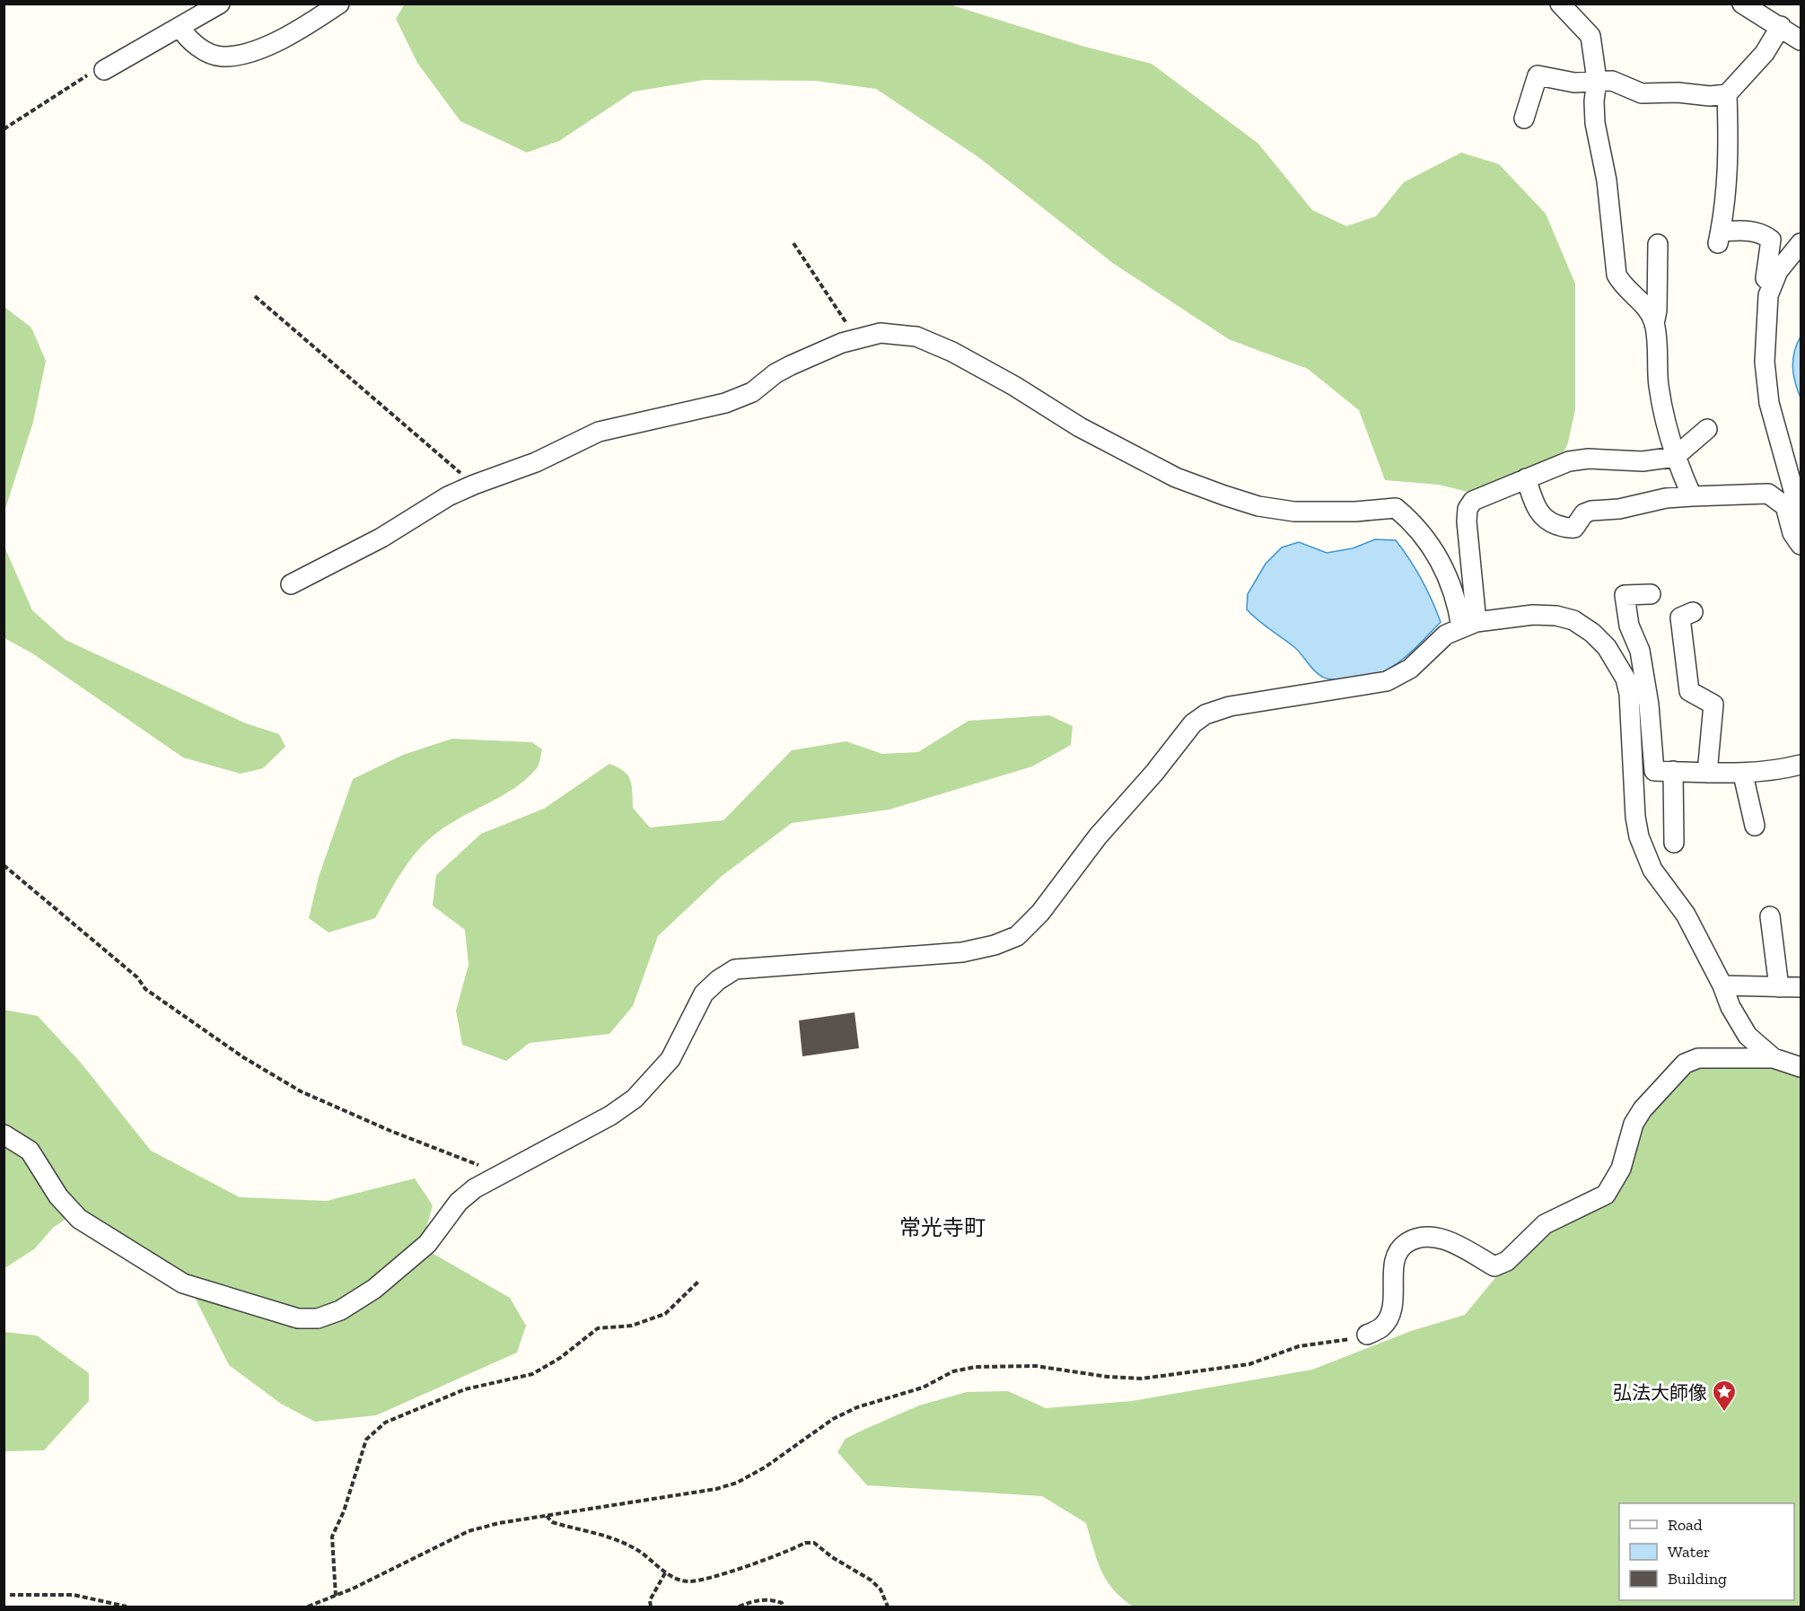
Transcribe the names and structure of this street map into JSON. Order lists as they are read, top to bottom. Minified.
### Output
{"districts":["常光寺町"],"places":{"place":["弘法大師像"]},"legend":["Road","Water","Building"]}
